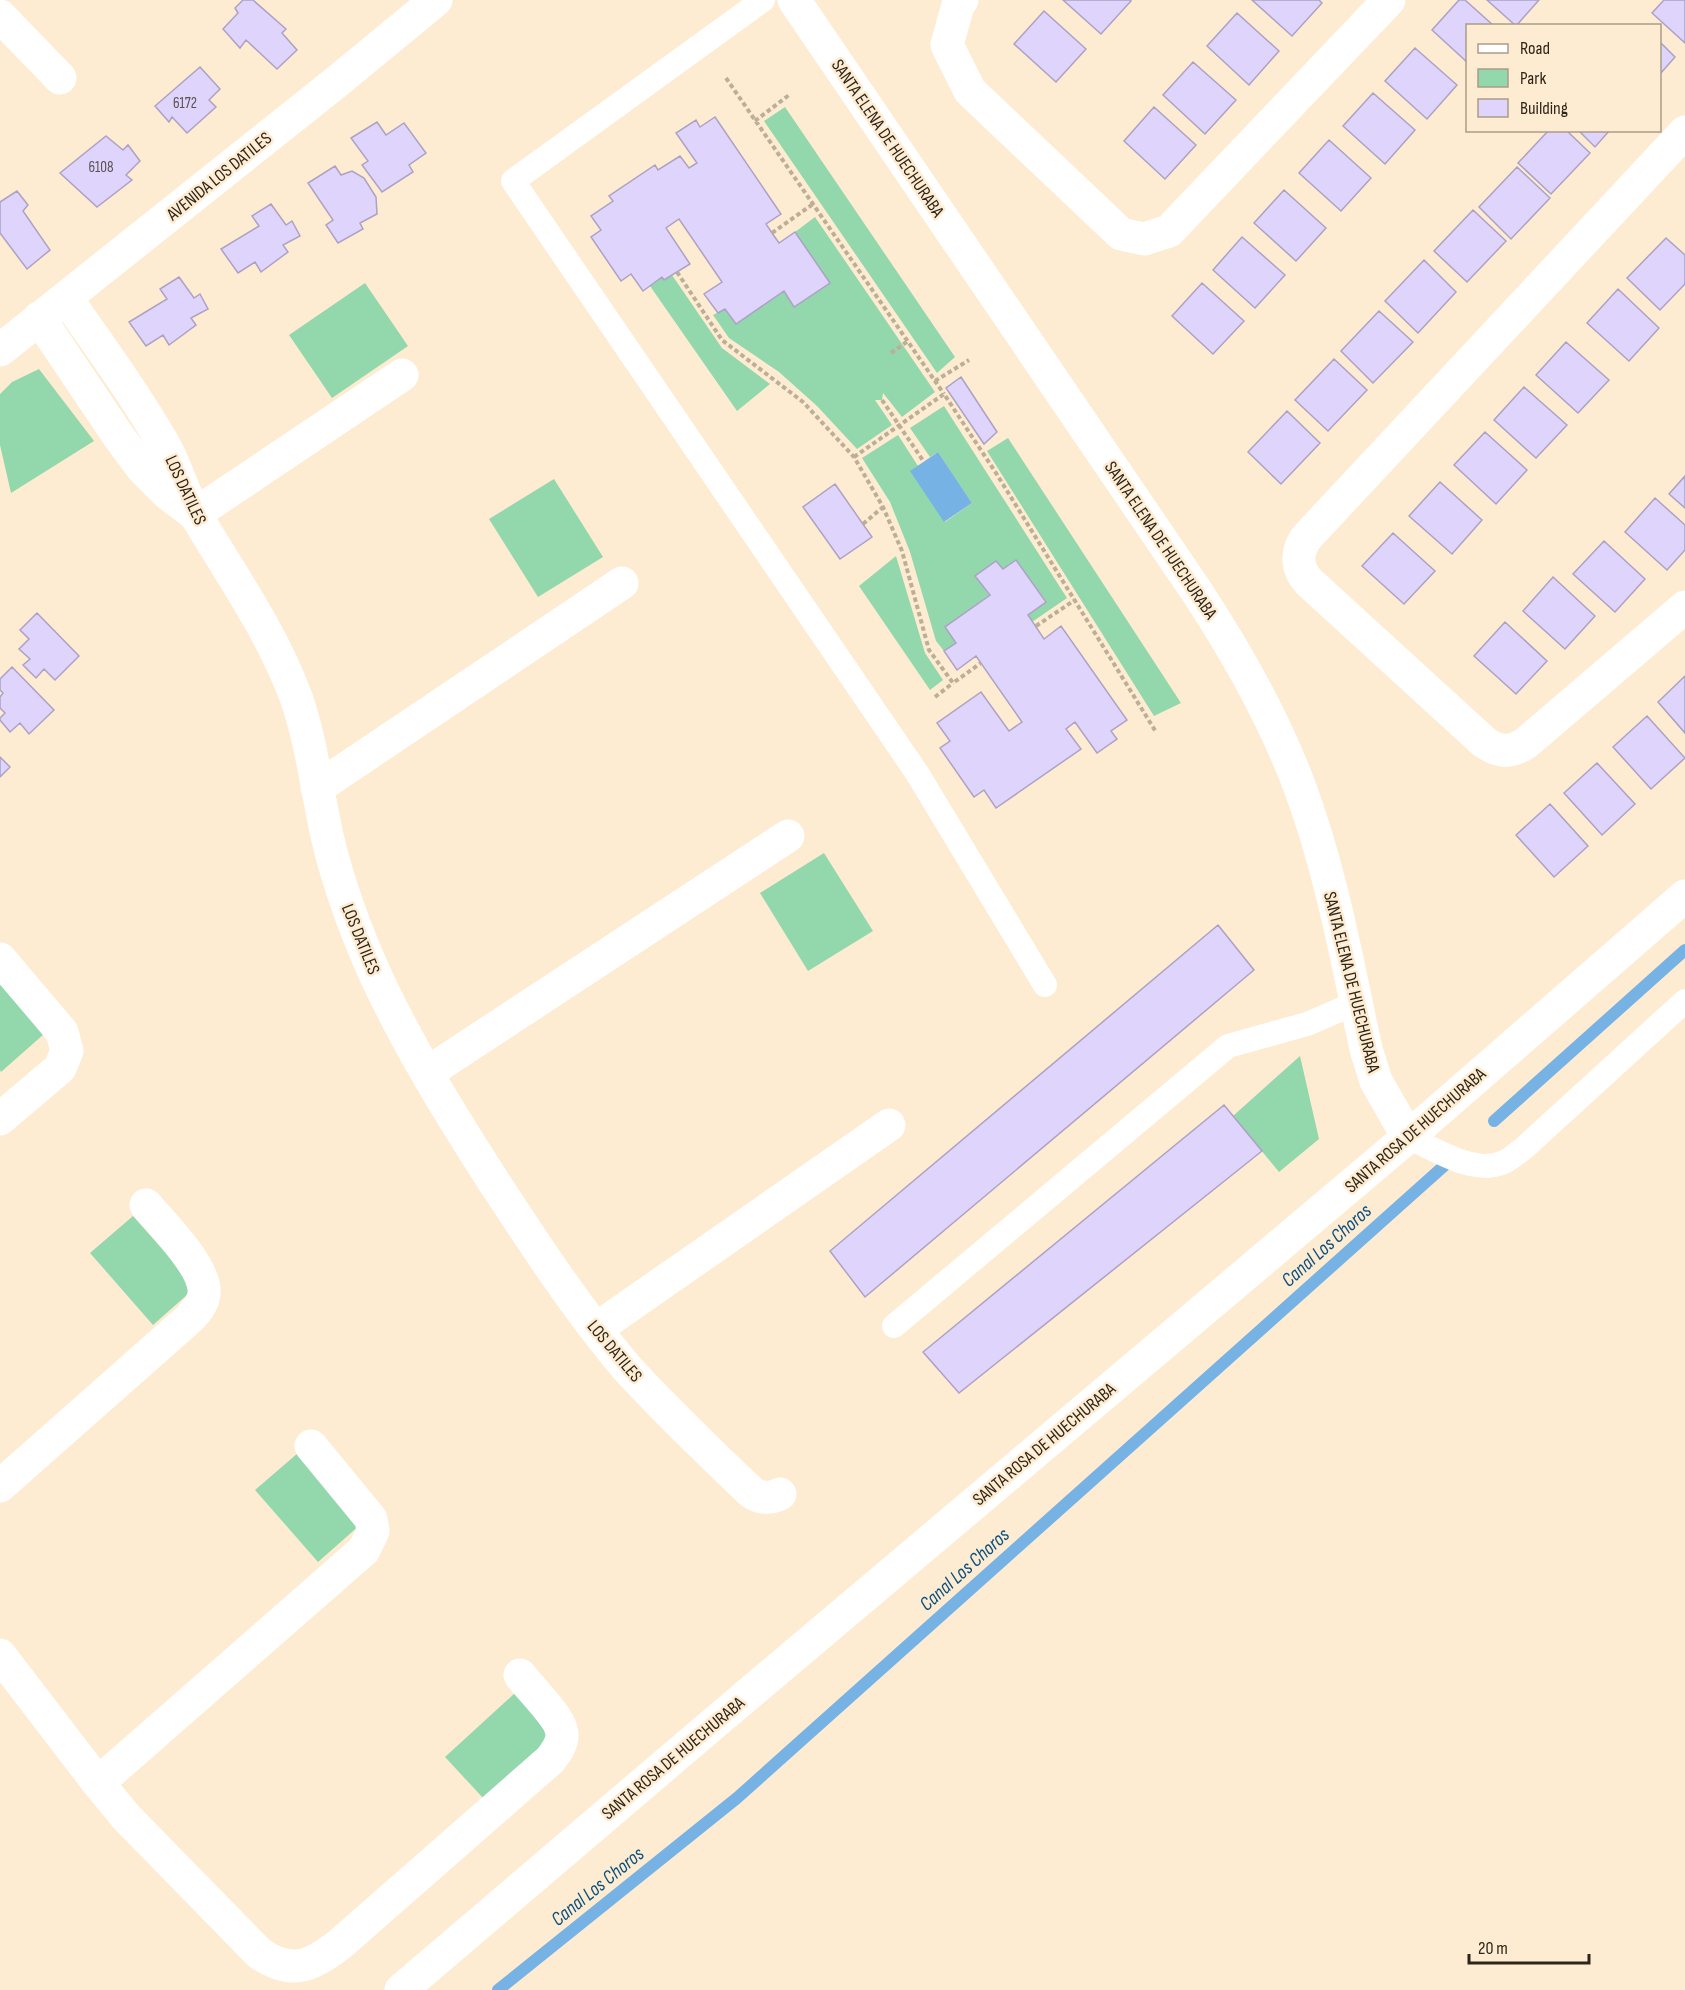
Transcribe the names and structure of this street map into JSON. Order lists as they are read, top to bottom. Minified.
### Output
{"streets":{"street":["SANTA ELENA DE HUECHURABA","AVENIDA LOS DATILES","LOS DATILES","SANTA ROSA DE HUECHURABA"]},"crossings":[["SANTA ELENA DE HUECHURABA","SANTA ROSA DE HUECHURABA"],["AVENIDA LOS DATILES","LOS DATILES"]],"water":["Canal Los Choros"],"house_numbers":["6172","6108"],"legend":["Road","Park","Building"],"scale_bar":"20 m"}
